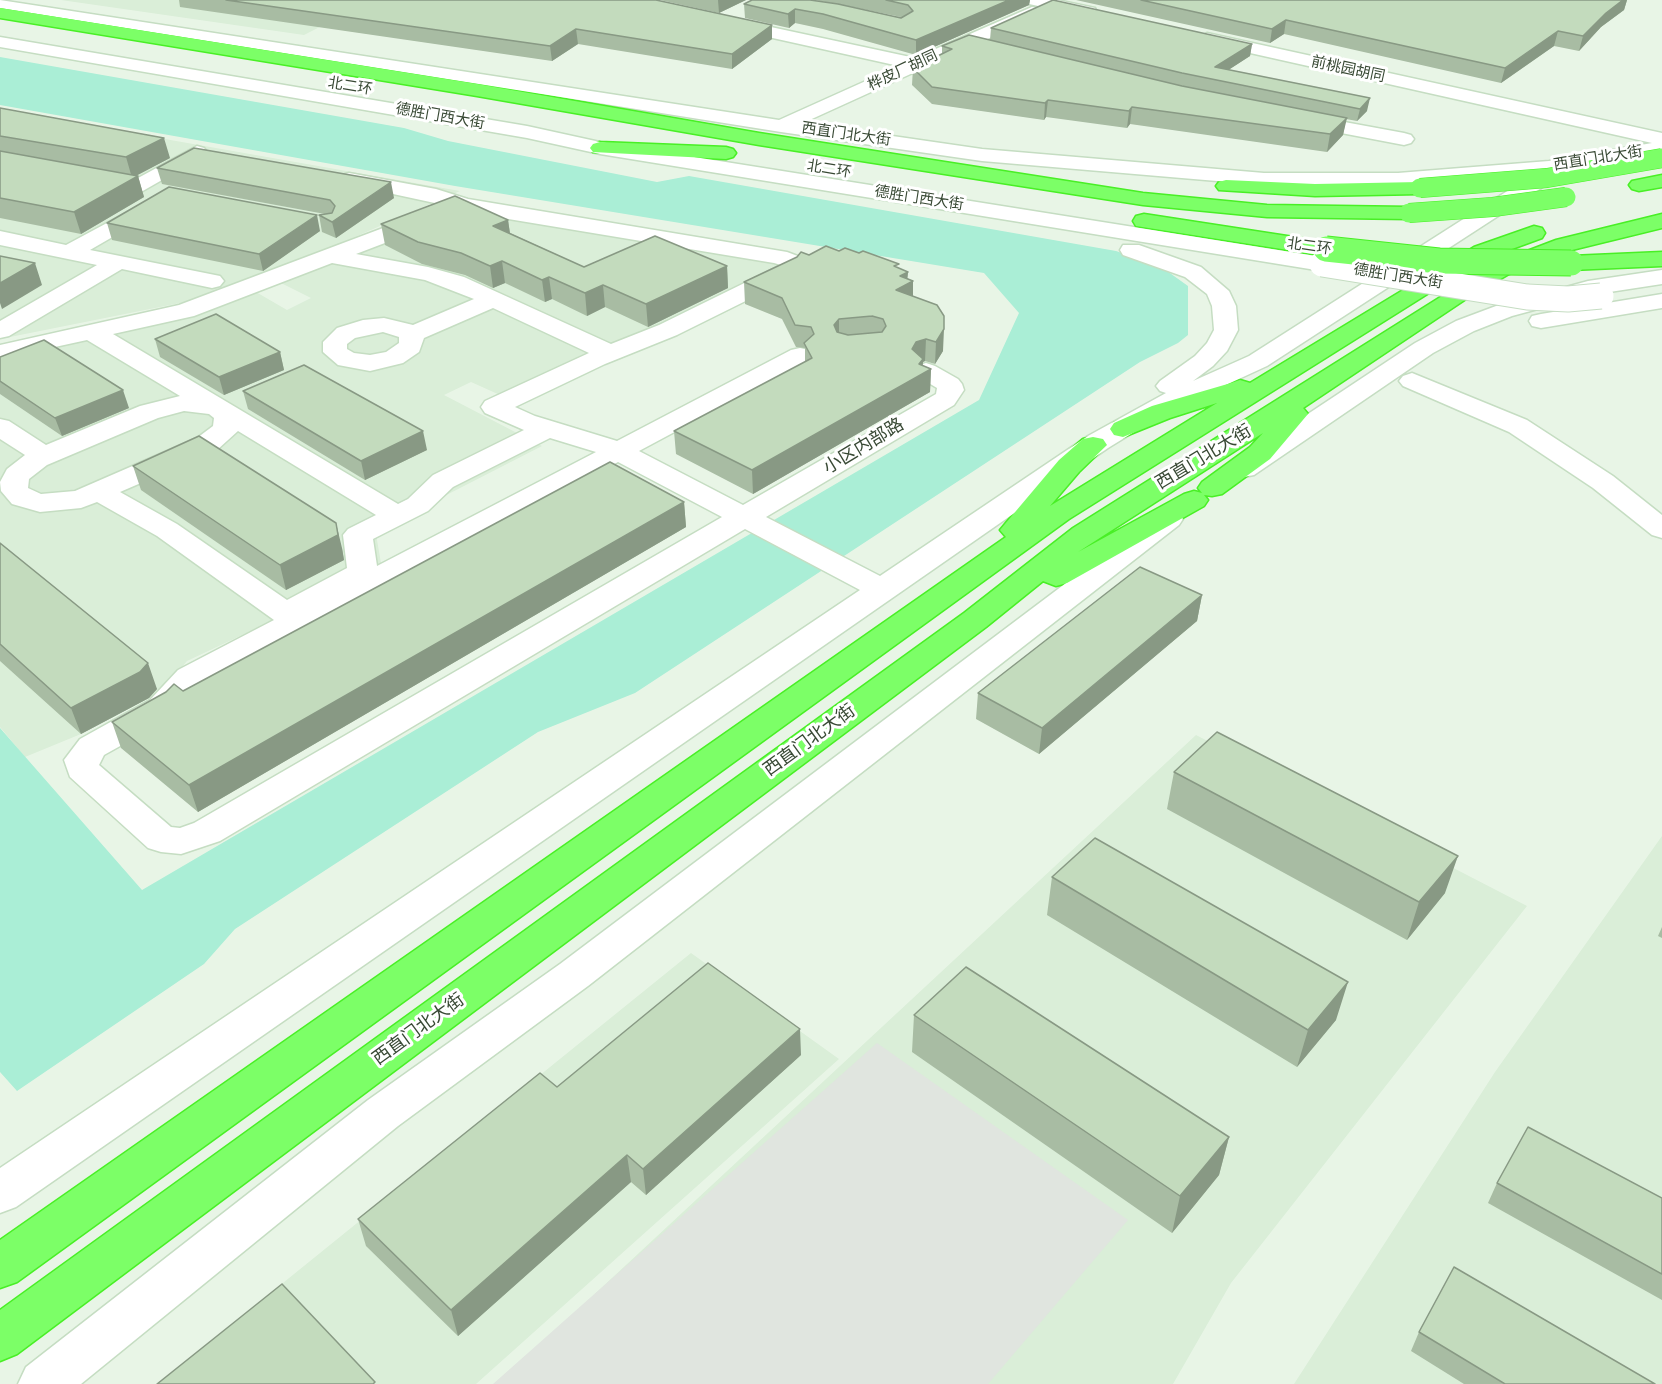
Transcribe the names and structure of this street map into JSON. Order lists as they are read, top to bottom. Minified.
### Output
{"streets":{"highway":["北二环","西直门北大街"],"street":["前桃园胡同","桦皮厂胡同","德胜门西大街","小区内部路"]},"crossings":[["桦皮厂胡同","西直门北大街"],["北二环","德胜门西大街"]]}
